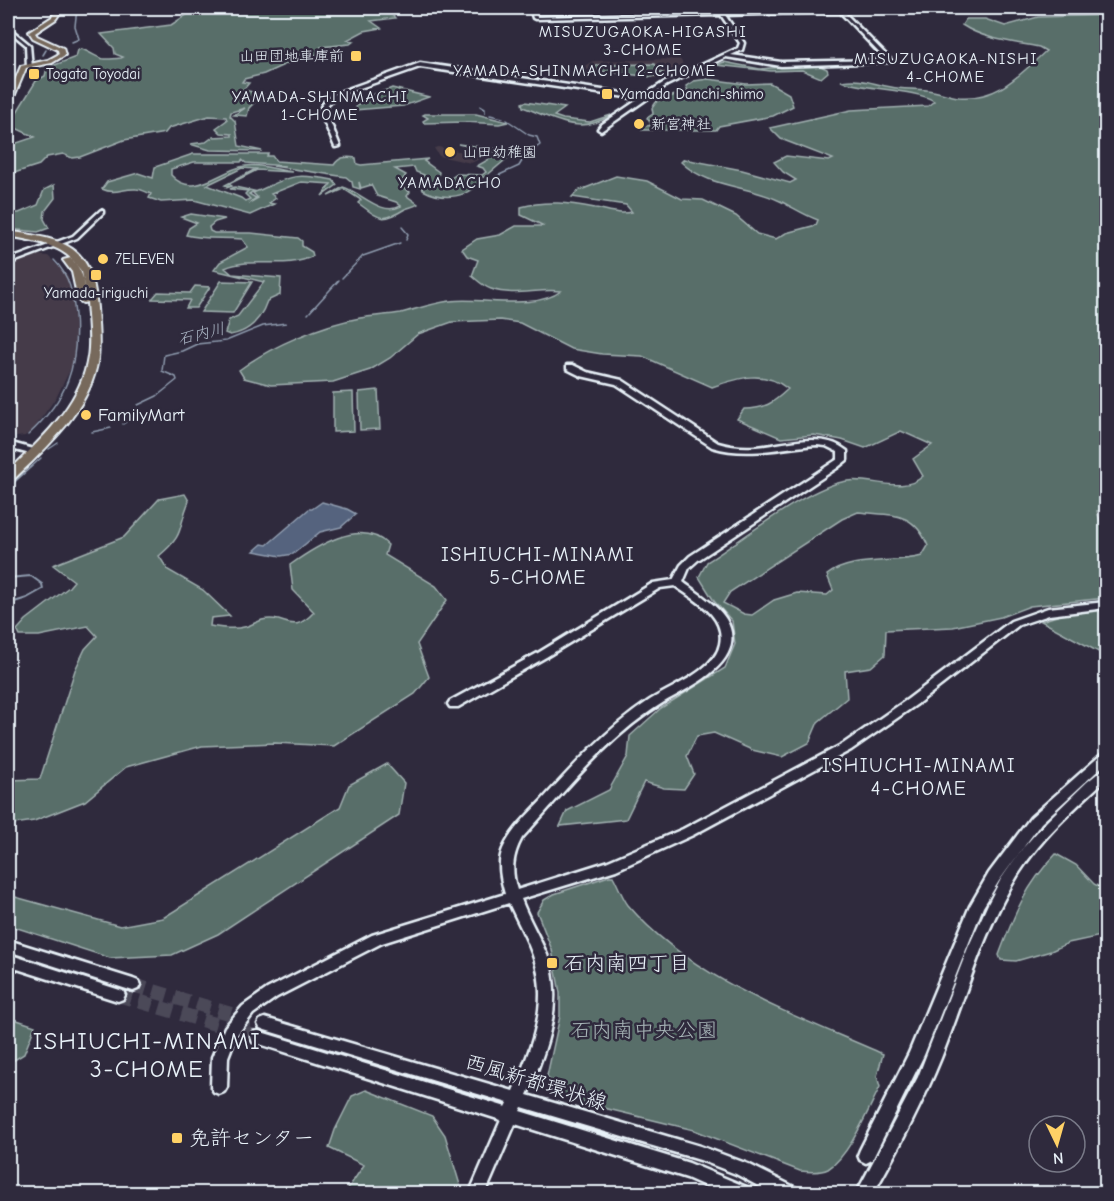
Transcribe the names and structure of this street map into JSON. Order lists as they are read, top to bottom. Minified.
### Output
{"streets":{"street":["西風新都環状線"]},"districts":["MISUZUGAOKA-HIGASHI 3-CHOME","MISUZUGAOKA-NISHI 4-CHOME","YAMADA-SHINMACHI 2-CHOME","YAMADA-SHINMACHI 1-CHOME","YAMADACHO","ISHIUCHI-MINAMI 5-CHOME","ISHIUCHI-MINAMI 4-CHOME","ISHIUCHI-MINAMI 3-CHOME"],"water":["石内川"],"parks":["石内南中央公園"],"places":{"transit":["山田団地車庫前","Togata Toyodai","Yamada Danchi-shimo","Yamada-iriguchi","石内南四丁目","免許センター"],"other":["新宮神社","山田幼稚園","7ELEVEN","FamilyMart"]},"north":"bottom"}
